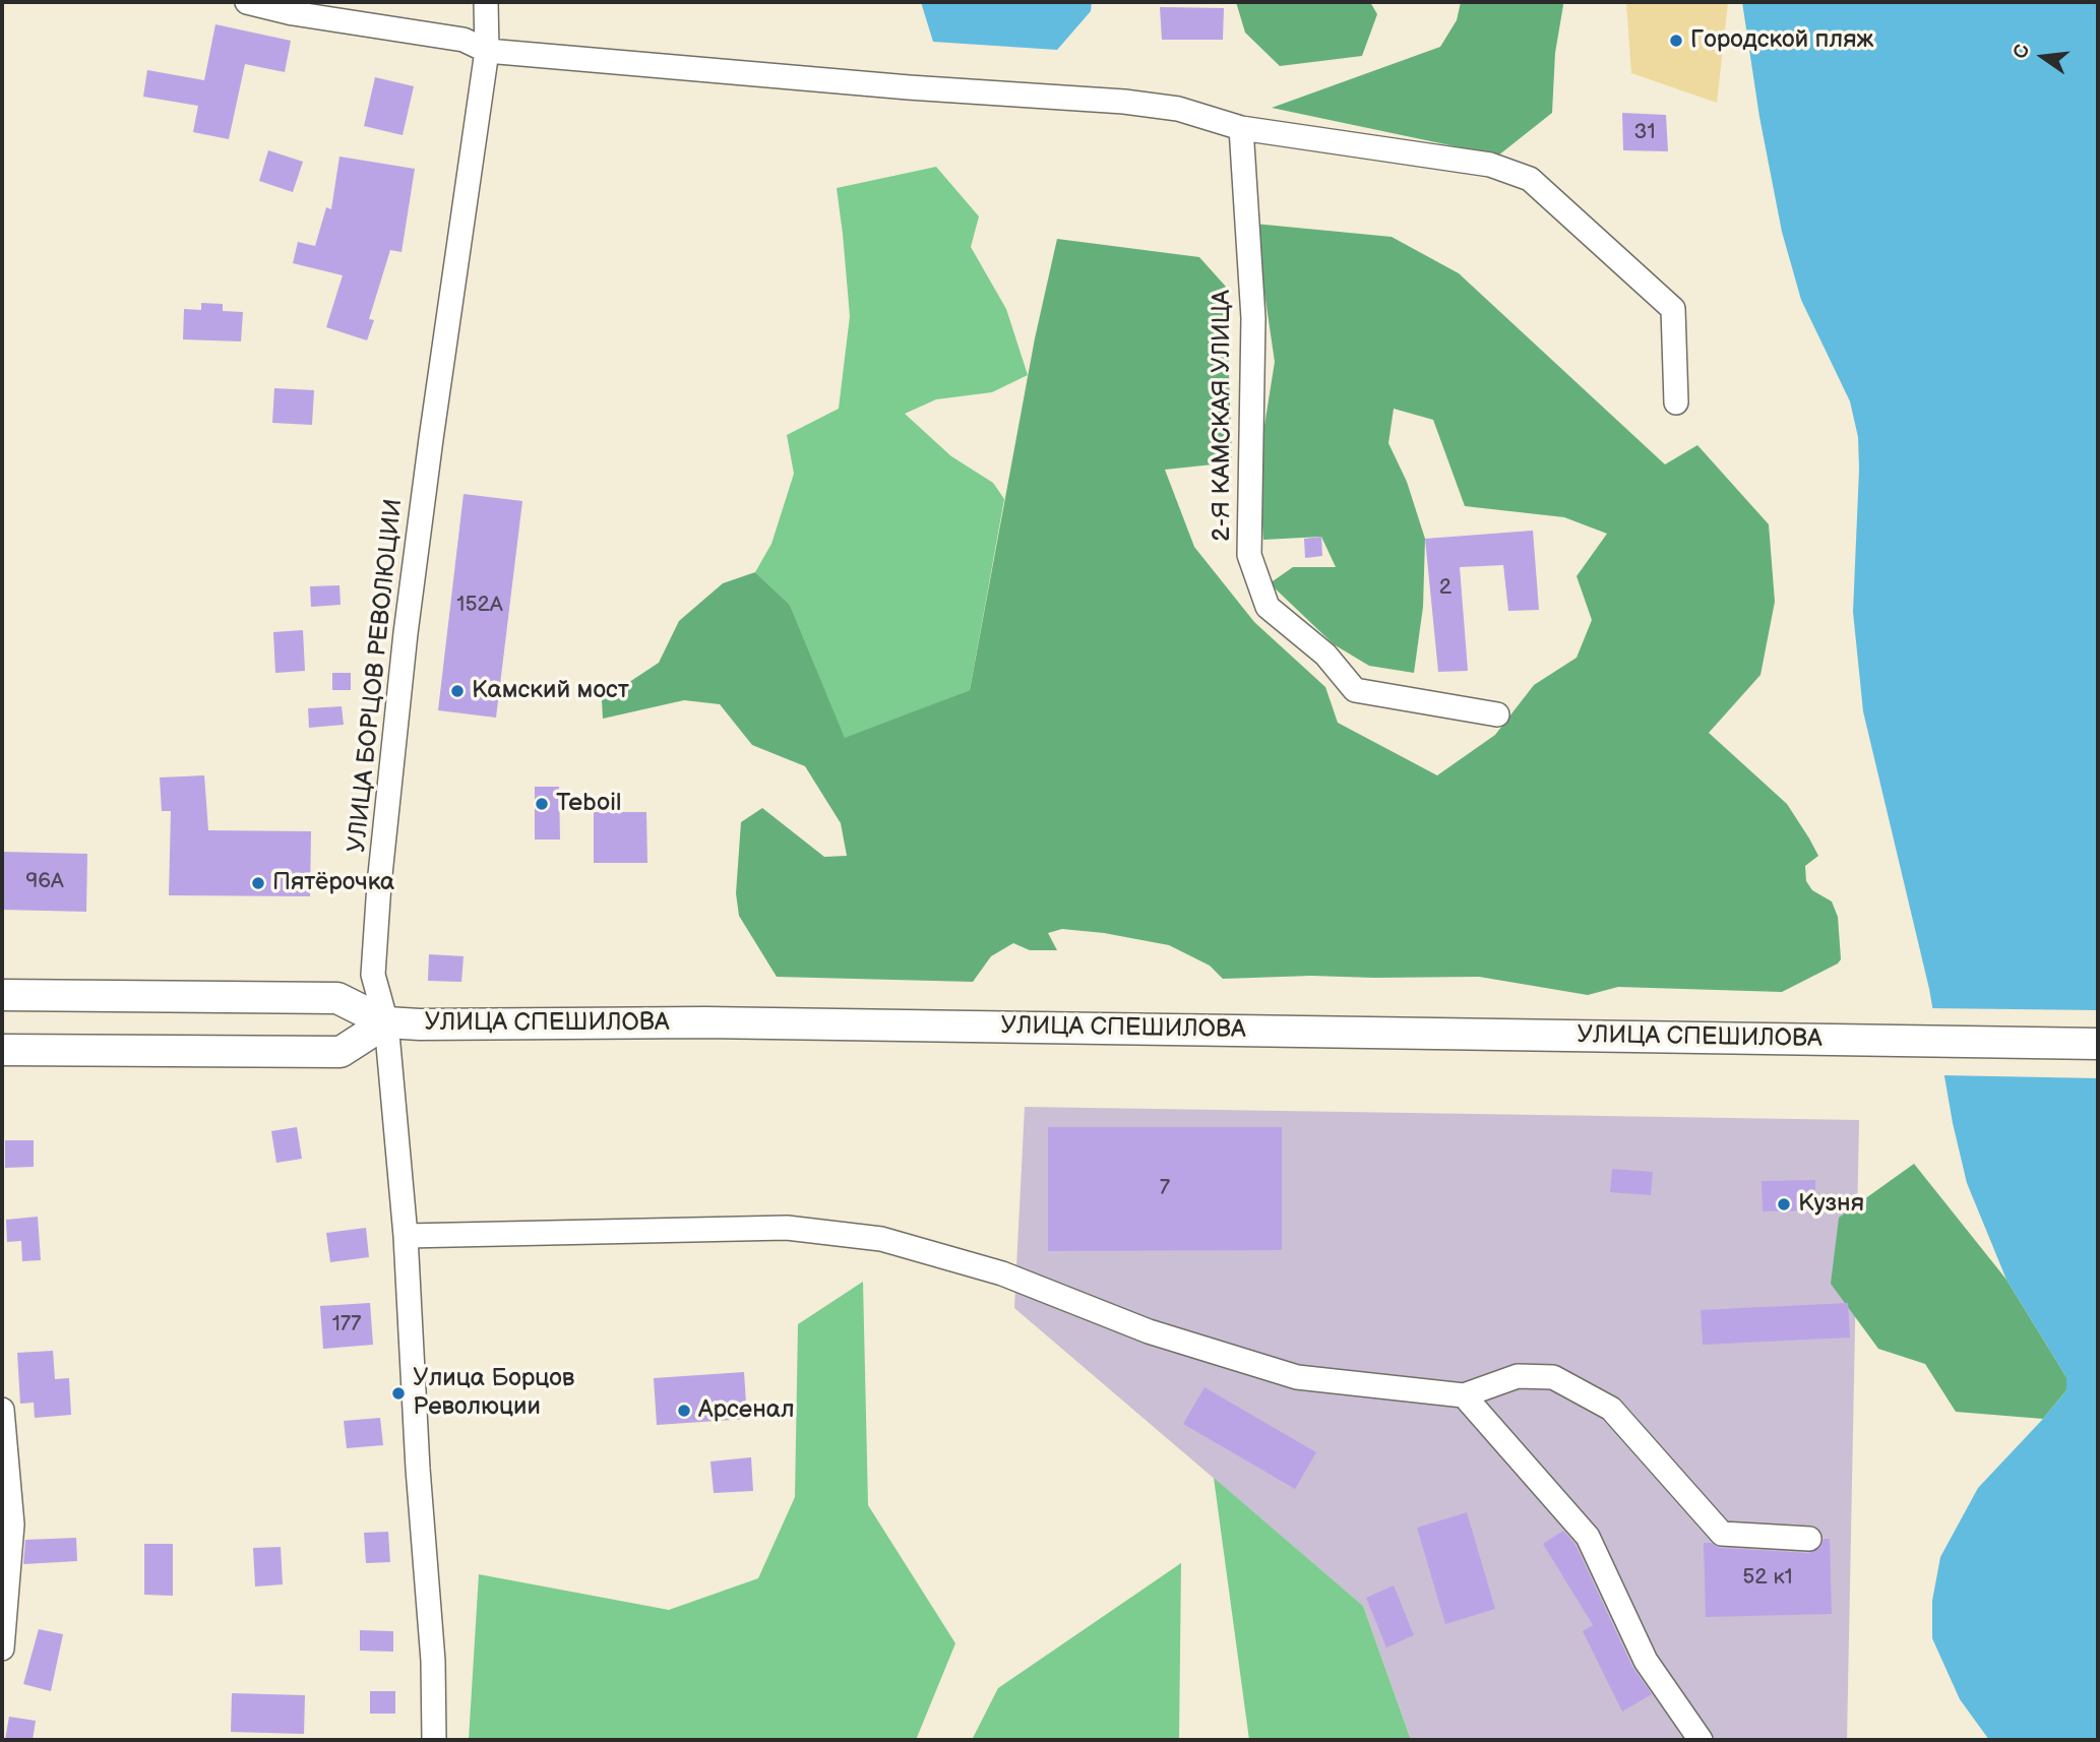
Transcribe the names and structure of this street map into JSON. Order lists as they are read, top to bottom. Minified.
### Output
{"streets":{"main road":["УЛИЦА СПЕШИЛОВА"],"street":["2-Я КАМСКАЯ УЛИЦА","УЛИЦА БОРЦОВ РЕВОЛЮЦИИ"]},"crossings":[["УЛИЦА БОРЦОВ РЕВОЛЮЦИИ","УЛИЦА СПЕШИЛОВА"]],"places":["Городской пляж","Камский мост","Teboil","Пятёрочка","Кузня","Улица Борцов Революции","Арсенал"],"house_numbers":["31","2","152А","96А","7","177","52 к1"],"north":"left"}
